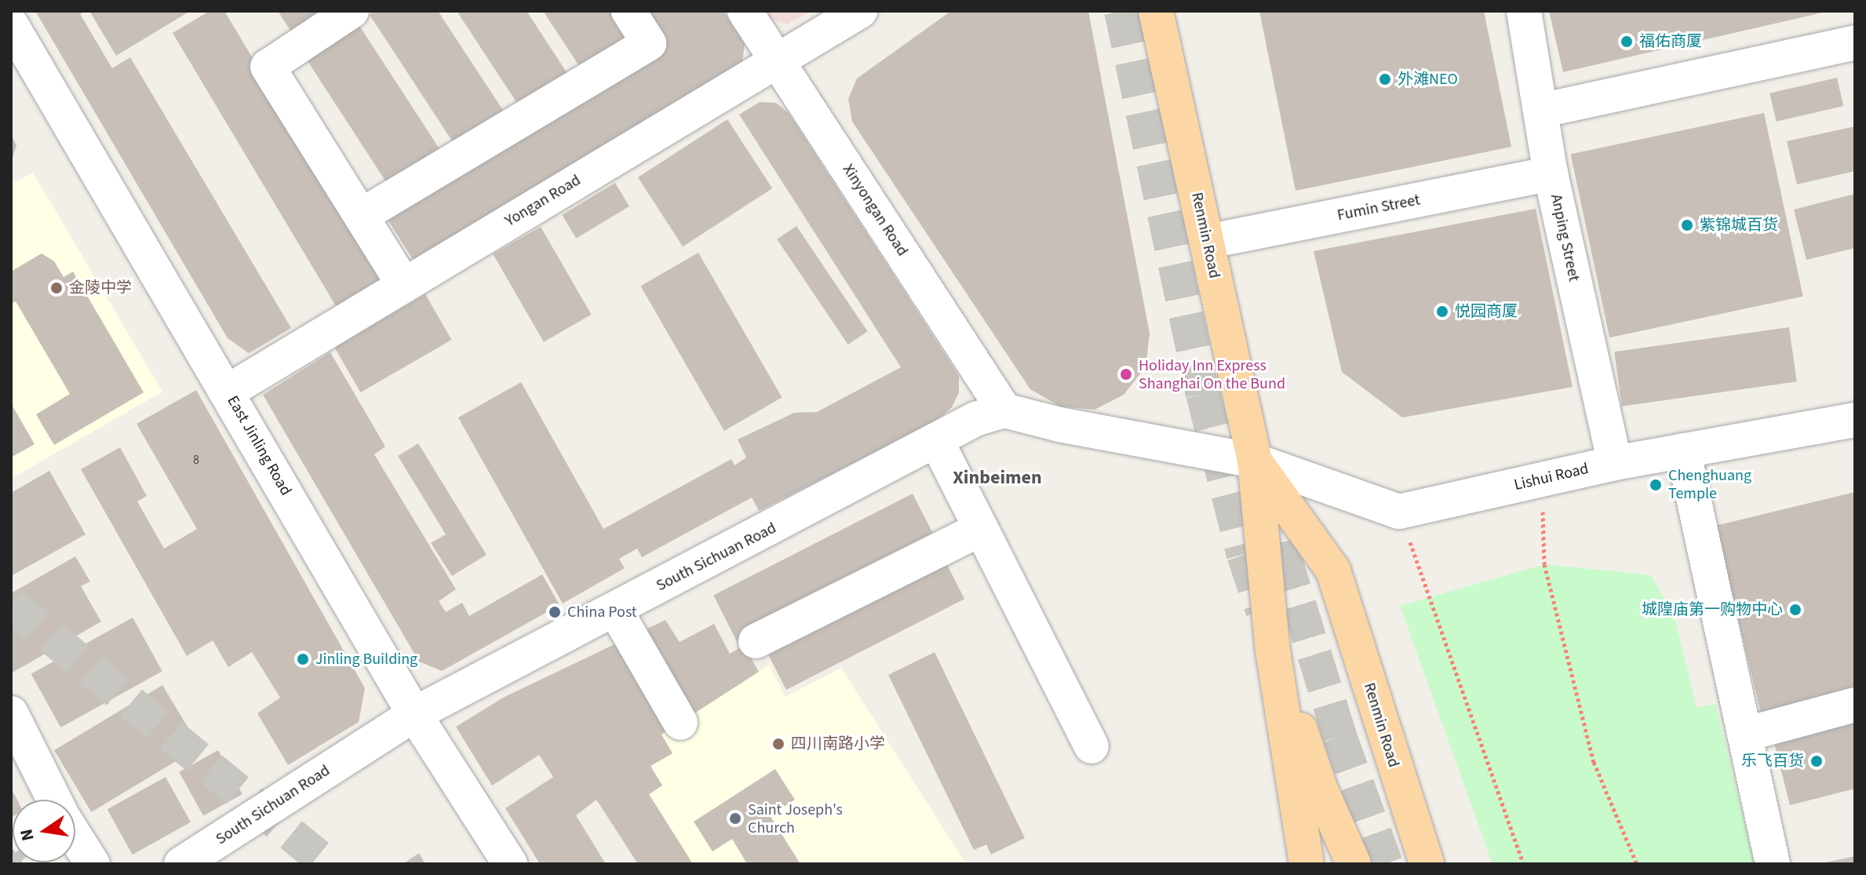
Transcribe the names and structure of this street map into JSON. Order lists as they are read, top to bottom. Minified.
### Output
{"streets":{"main road":["Renmin Road"],"street":["Yongan Road","Fumin Street","Xinyongan Road","Anping Street","East Jinling Road","Lishui Road","South Sichuan Road"]},"crossings":[["Yongan Road","Xinyongan Road"],["Yongan Road","East Jinling Road"],["Fumin Street","Renmin Road"],["Fumin Street","Anping Street"],["Xinyongan Road","South Sichuan Road"],["Anping Street","Lishui Road"],["East Jinling Road","South Sichuan Road"]],"districts":["Xinbeimen"],"places":["福佑商厦","外滩NEO","紫锦城百货","金陵中学","悦园商厦","Holiday Inn Express Shanghai On the Bund","Chenghuang Temple","城隍庙第一购物中心","China Post","Jinling Building","四川南路小学","乐飞百货","Saint Joseph's Church"],"house_numbers":["8"],"north":"left"}
